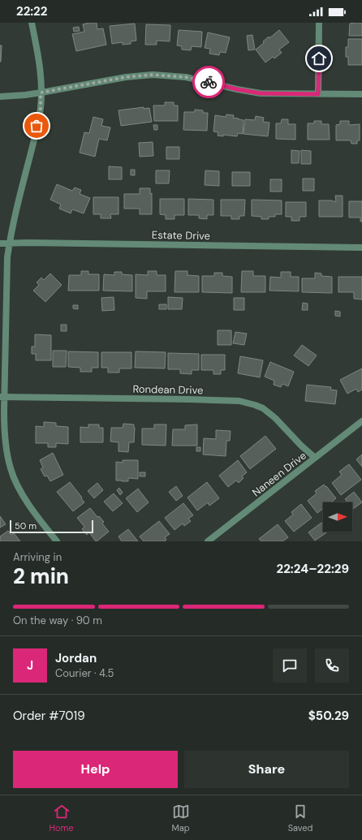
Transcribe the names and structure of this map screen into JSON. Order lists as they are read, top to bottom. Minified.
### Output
{"streets":{"street":["Estate Drive","Rondean Drive","Naneen Drive"]},"crossings":[["Rondean Drive","Naneen Drive"]],"scale_bar":"50 m","north":"right","page":{"status":"22:22","scale":"50 m","heading":["2 min","Arriving in","22:24–22:29"],"panel":["Jordan","Courier · 4.5","Order #7019","$50.29"],"bar":"On the way · 90 m","round":"J","buttons":["Help","Share"],"tabs":["Home","Map","Saved"]}}
